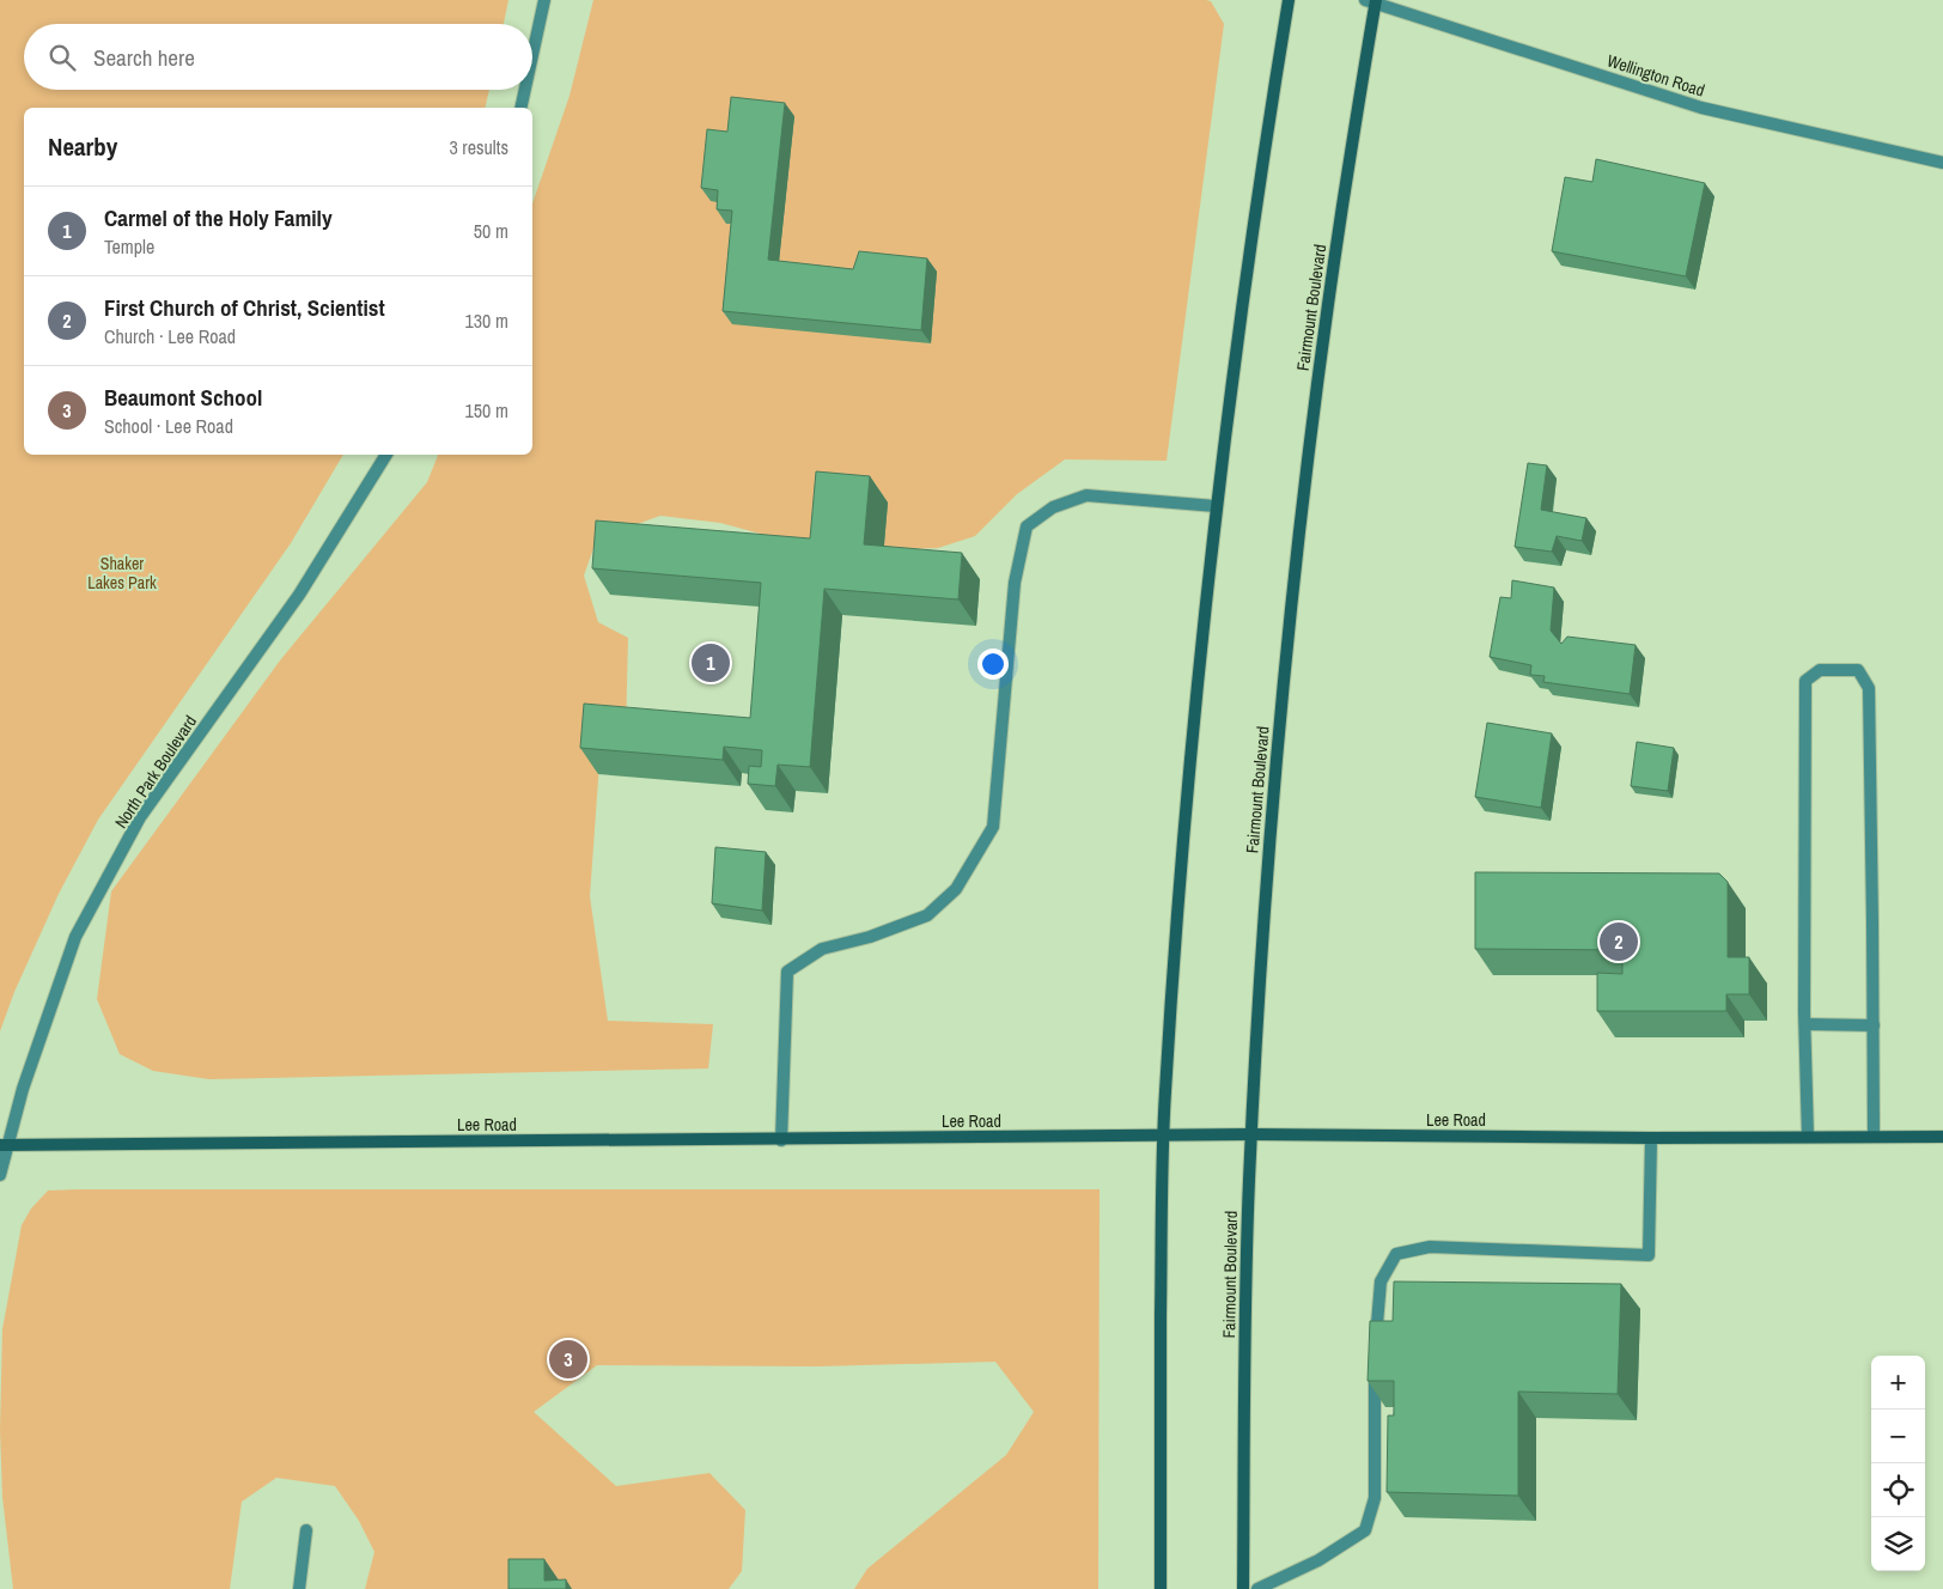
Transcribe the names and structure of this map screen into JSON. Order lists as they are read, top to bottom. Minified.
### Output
{"streets":{"main road":["Fairmount Boulevard","Lee Road"],"street":["Wellington Road","North Park Boulevard"]},"crossings":[["Wellington Road","Fairmount Boulevard"],["Fairmount Boulevard","Lee Road"],["North Park Boulevard","Lee Road"]],"parks":["Shaker Lakes Park"],"page":{"search":"Search here","heading":["Nearby","3 results"],"list":[{"mark":"1","name":"Carmel of the Holy Family","note":"Temple","value":"50 m"},{"mark":"2","name":"First Church of Christ, Scientist","note":"Church · Lee Road","value":"130 m"},{"mark":"3","name":"Beaumont School","note":"School · Lee Road","value":"150 m"}],"pins":["1","2","3"],"map_buttons":["+","−"]}}
